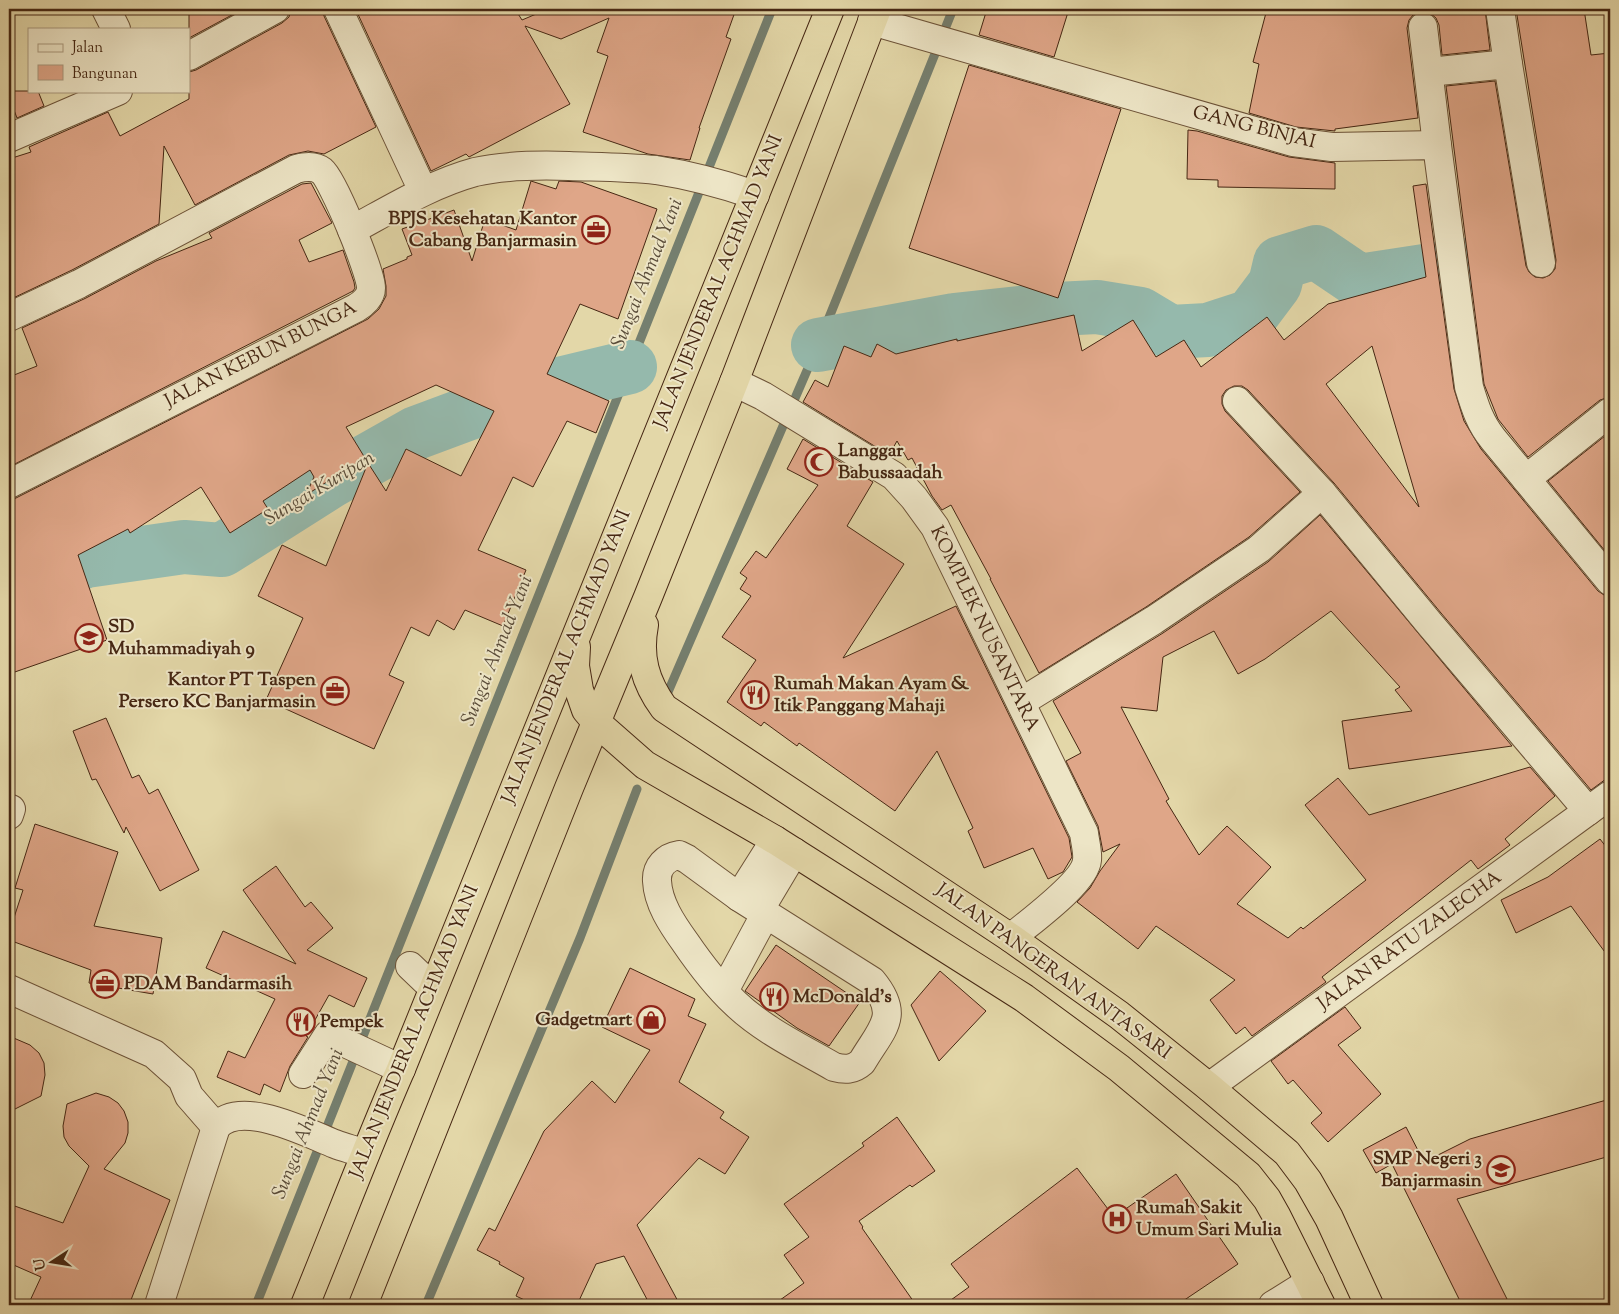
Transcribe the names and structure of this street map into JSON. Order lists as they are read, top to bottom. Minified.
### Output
{"streets":{"highway":["JALAN JENDERAL ACHMAD YANI","JALAN PANGERAN ANTASARI"],"street":["GANG BINJAI","JALAN KEBUN BUNGA","KOMPLEK NUSANTARA","JALAN RATU ZALECHA"]},"crossings":[["JALAN JENDERAL ACHMAD YANI","JALAN PANGERAN ANTASARI"],["KOMPLEK NUSANTARA","JALAN PANGERAN ANTASARI"],["JALAN RATU ZALECHA","JALAN PANGERAN ANTASARI"]],"water":["Sungai Ahmad Yani","Sungai Kuripan"],"places":{"office":["BPJS Kesehatan Kantor Cabang Banjarmasin","Kantor PT Taspen Persero KC Banjarmasin","PDAM Bandarmasih"],"mosque":["Langgar Babussaadah"],"school or university":["SD Muhammadiyah 9","SMP Negeri 3 Banjarmasin"],"restaurant":["Rumah Makan Ayam & Itik Panggang Mahaji","McDonald's","Pempek"],"shop":["Gadgetmart"],"hospital":["Rumah Sakit Umum Sari Mulia"]},"legend":["Jalan","Bangunan"],"north":"left"}
